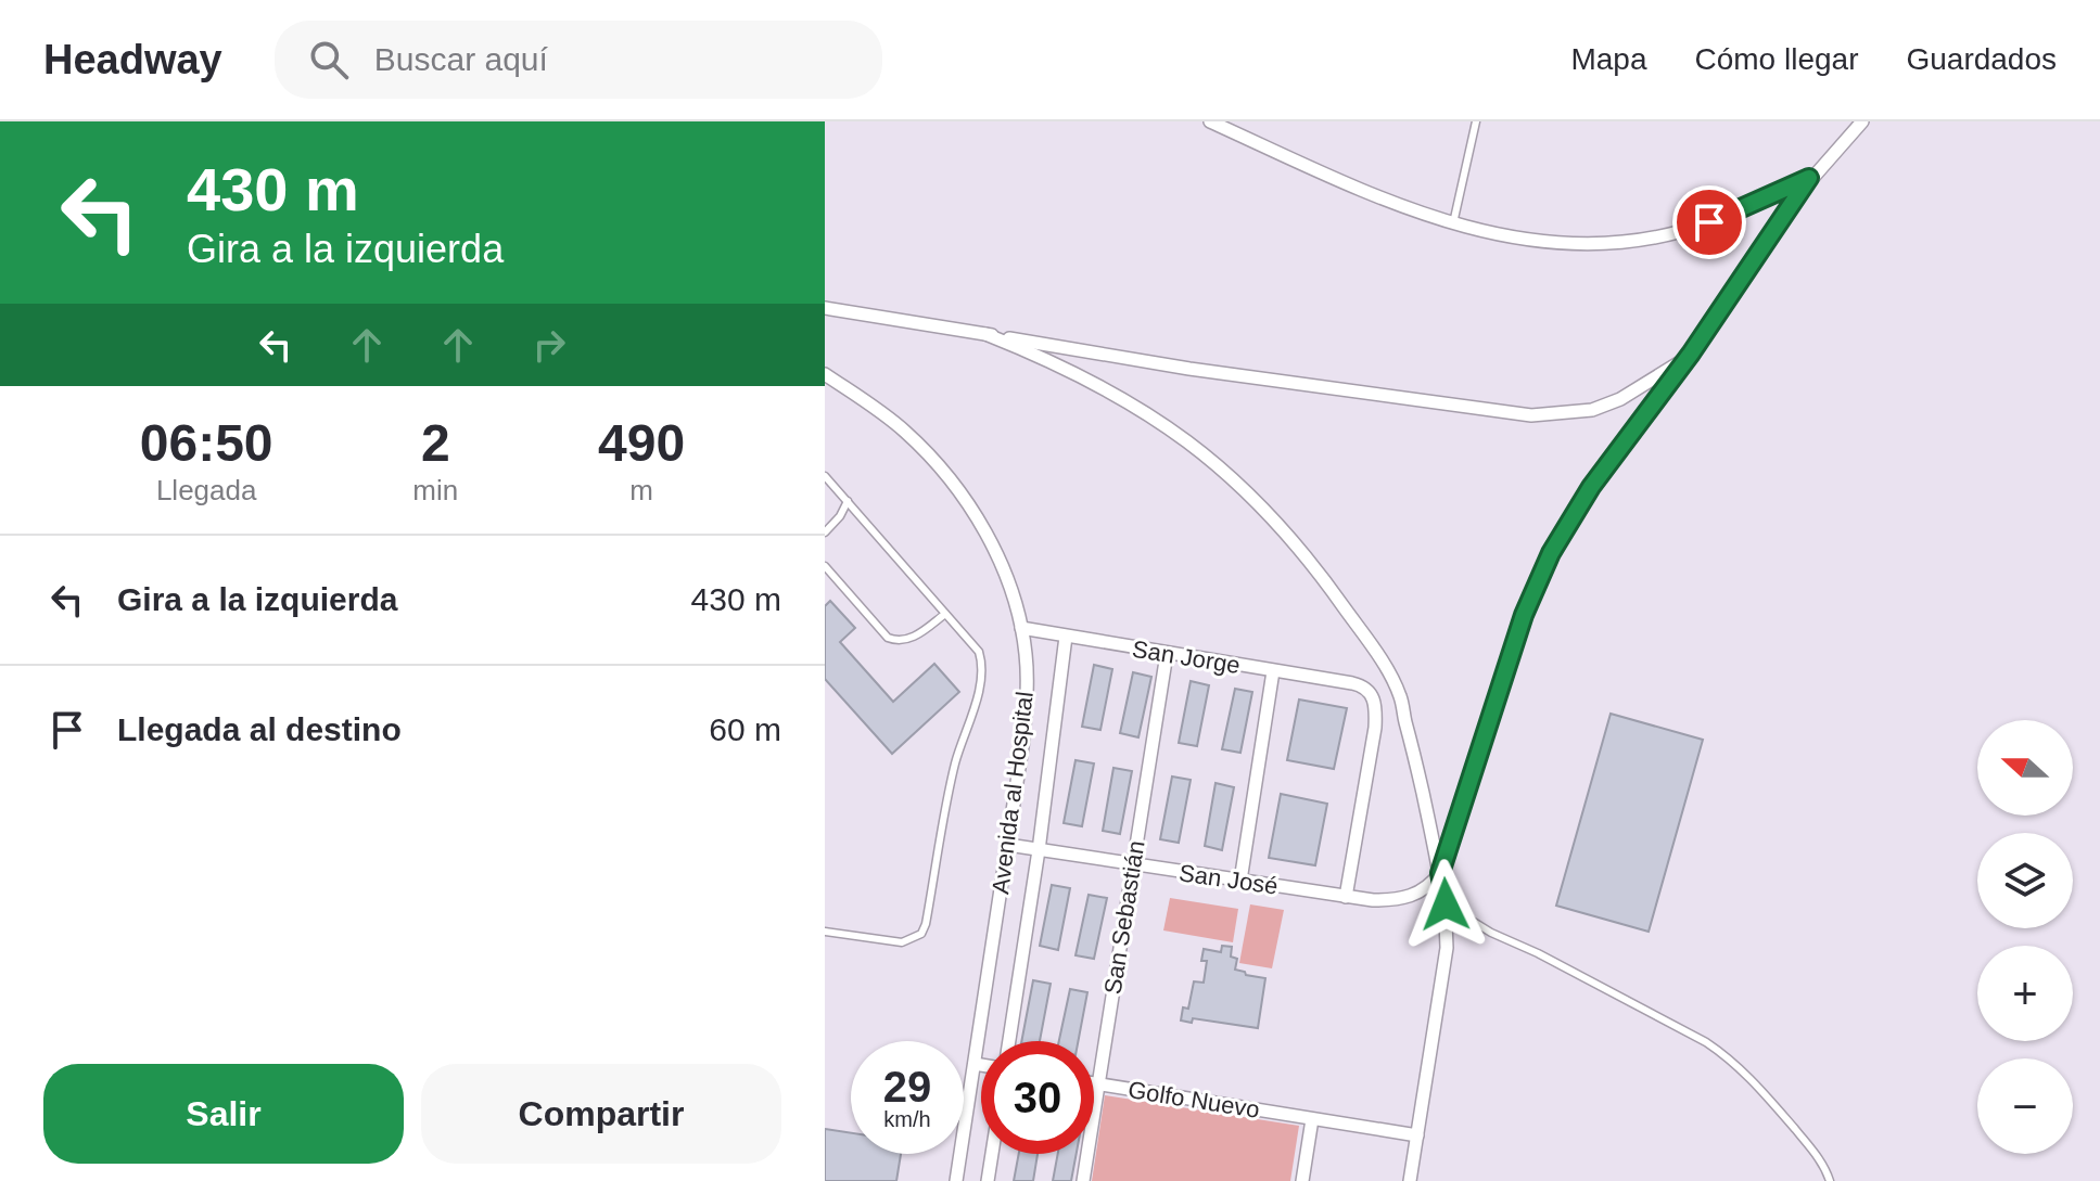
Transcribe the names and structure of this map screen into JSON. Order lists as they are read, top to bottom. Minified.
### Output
{"streets":{"street":["San Jorge","Avenida al Hospital","San José","San Sebastián","Golfo Nuevo"]},"crossings":[["San Jorge","Avenida al Hospital"],["San Jorge","San José"],["San Jorge","San Sebastián"],["Avenida al Hospital","San José"],["San José","San Sebastián"],["San Sebastián","Golfo Nuevo"]],"north":"left","page":{"header":"Headway","search":"Buscar aquí","nav":["Mapa","Cómo llegar","Guardados"],"turn":["430 m","Gira a la izquierda"],"eta":["06:50","Llegada","2","min","490","m"],"list":[{"name":"Gira a la izquierda","value":"430 m"},{"name":"Llegada al destino","value":"60 m"}],"map_buttons":["+","−"],"speed":"29 km/h","limit":"30","buttons":["Salir","Compartir"]}}
